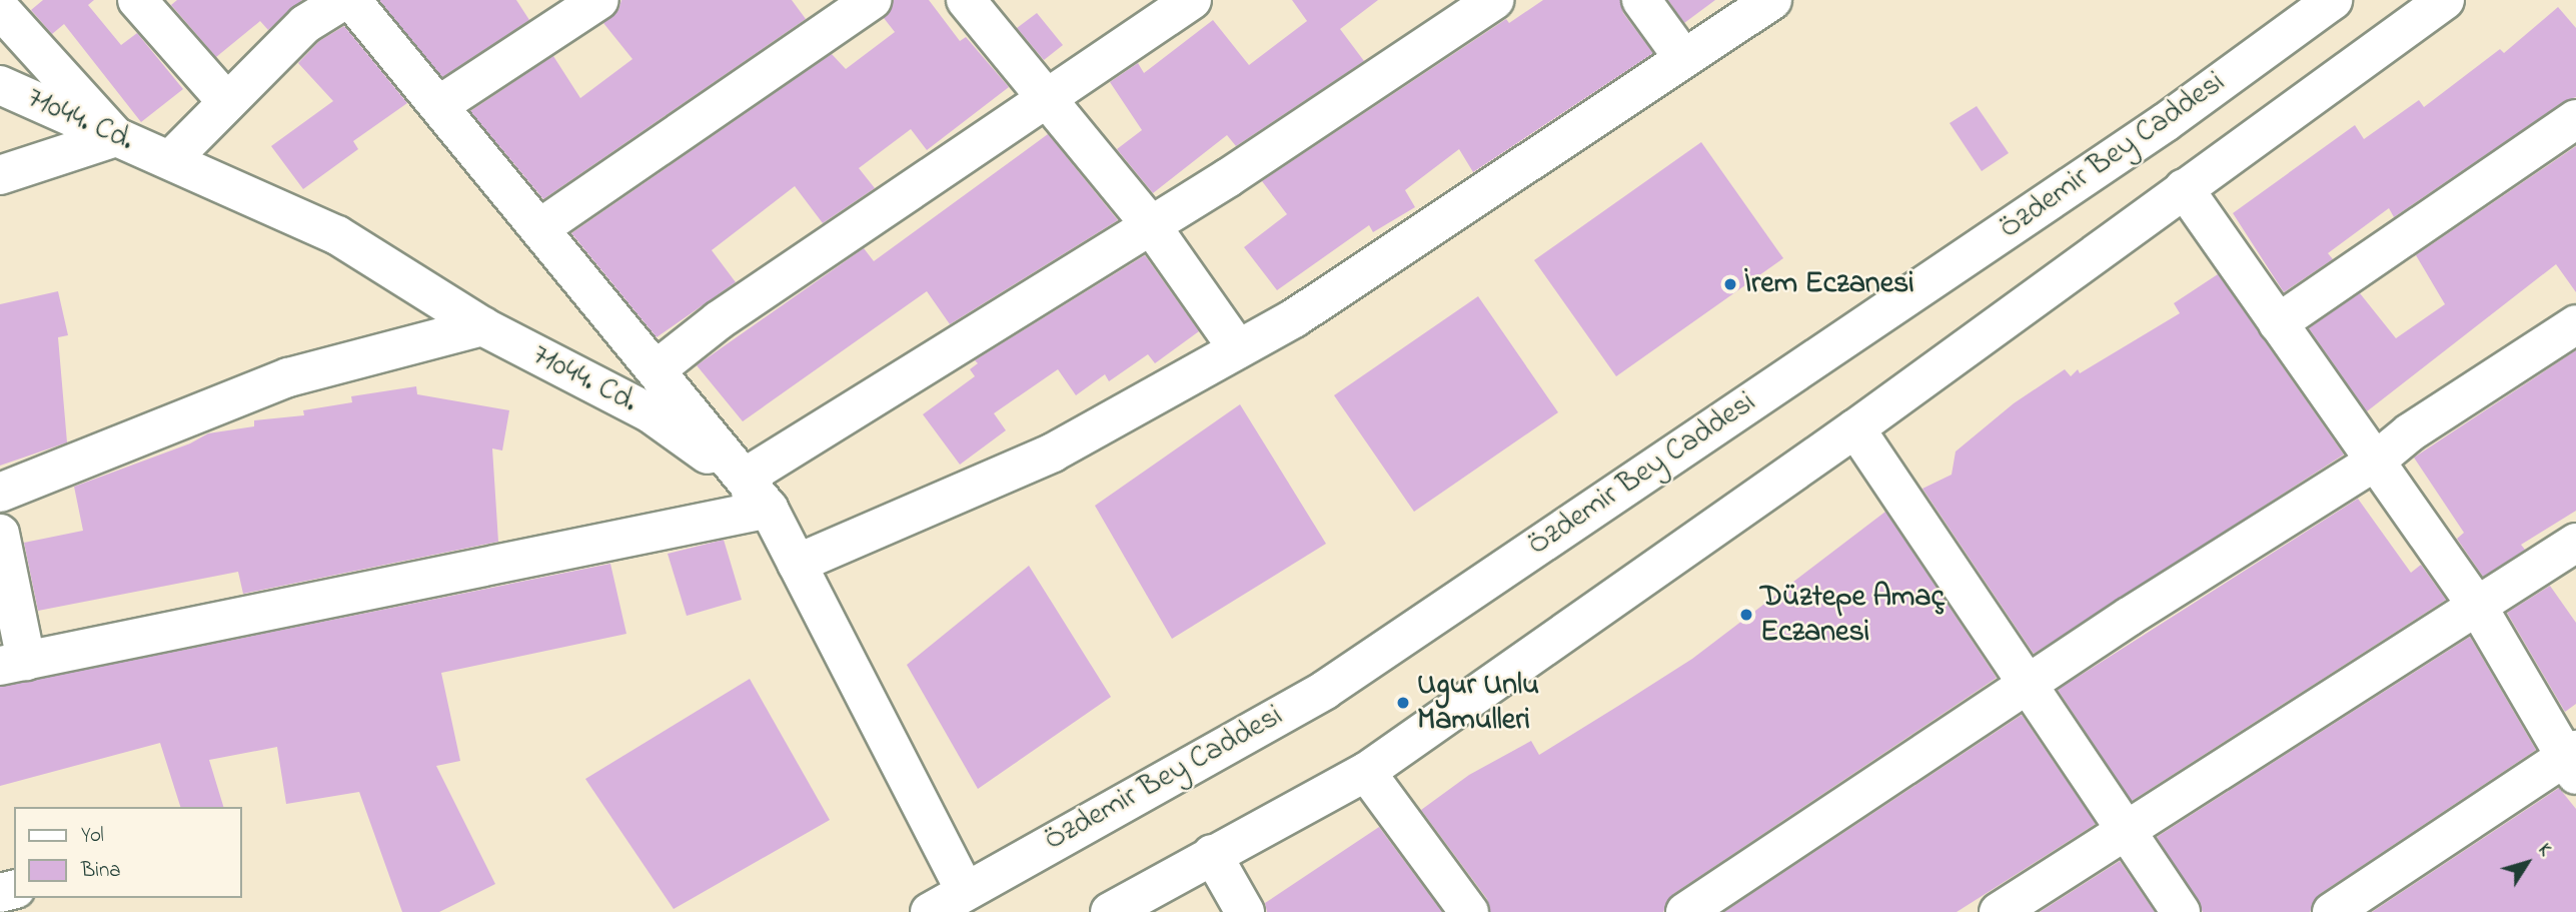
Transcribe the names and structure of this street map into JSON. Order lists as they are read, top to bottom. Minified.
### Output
{"streets":{"street":["71044. Cd.","Özdemir Bey Caddesi"]},"crossings":[["71044. Cd.","Özdemir Bey Caddesi"]],"places":["İrem Eczanesi","Düztepe Amaç Eczanesi","Ugur Unlu Mamulleri"],"legend":["Yol","Bina"],"north":"top right"}
